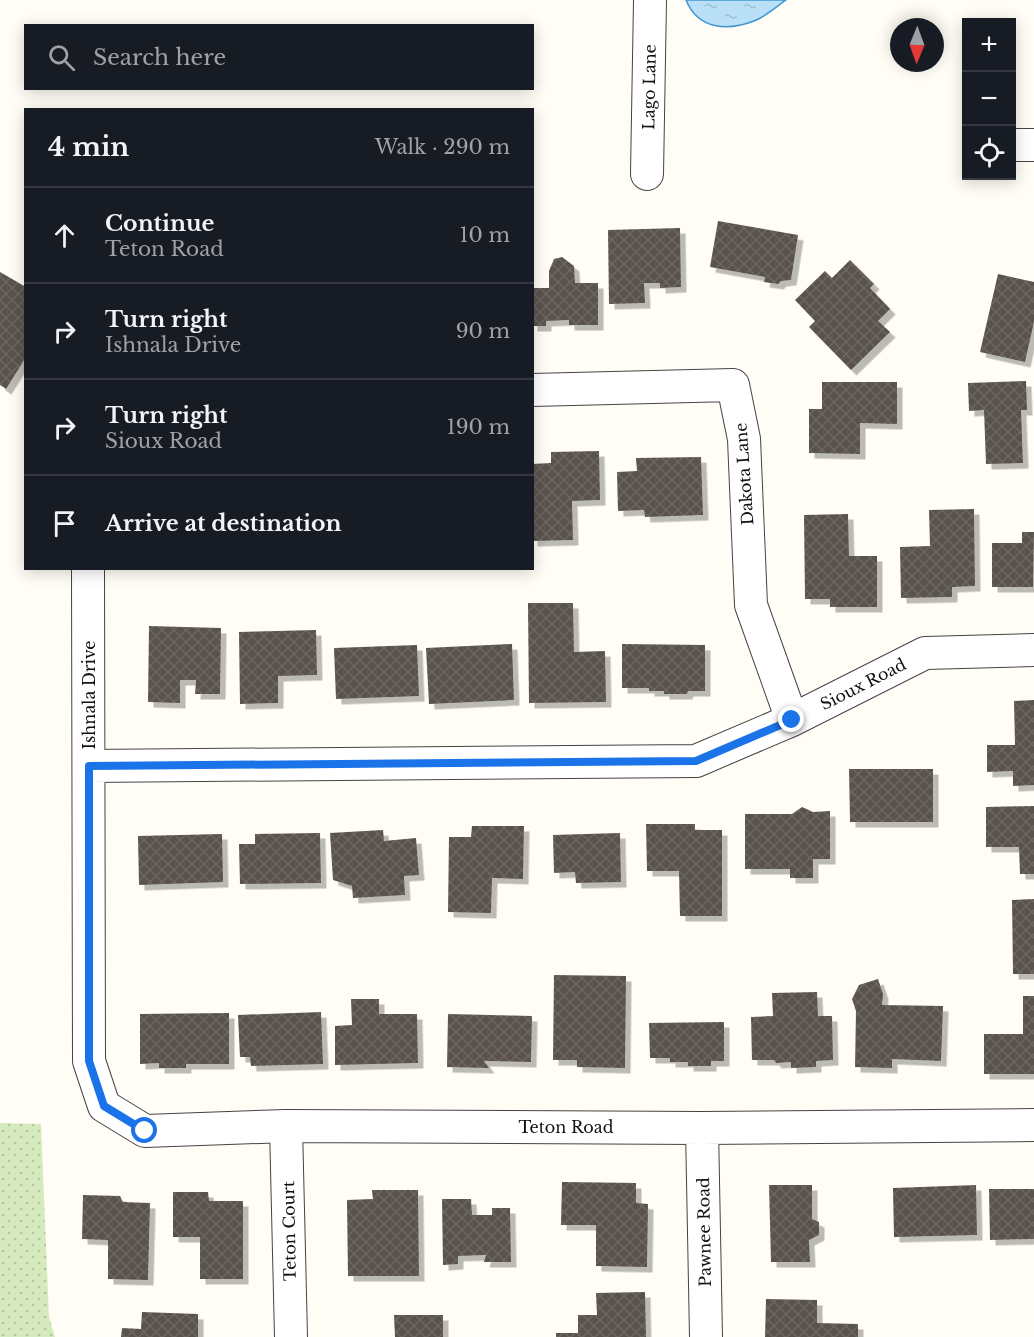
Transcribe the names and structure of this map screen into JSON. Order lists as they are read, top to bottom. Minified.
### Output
{"streets":{"street":["Lago Lane","Dakota Lane","Sioux Road","Ishnala Drive","Teton Road","Teton Court","Pawnee Road"]},"crossings":[["Dakota Lane","Sioux Road"],["Sioux Road","Ishnala Drive"],["Ishnala Drive","Teton Road"],["Teton Road","Teton Court"],["Teton Road","Pawnee Road"]],"north":"bottom","page":{"map_buttons":["+","−"],"search":"Search here","heading":["4 min","Walk · 290 m"],"list":[["Continue","Teton Road","10 m"],["Turn right","Ishnala Drive","90 m"],["Turn right","Sioux Road","190 m"],"Arrive at destination"]}}
